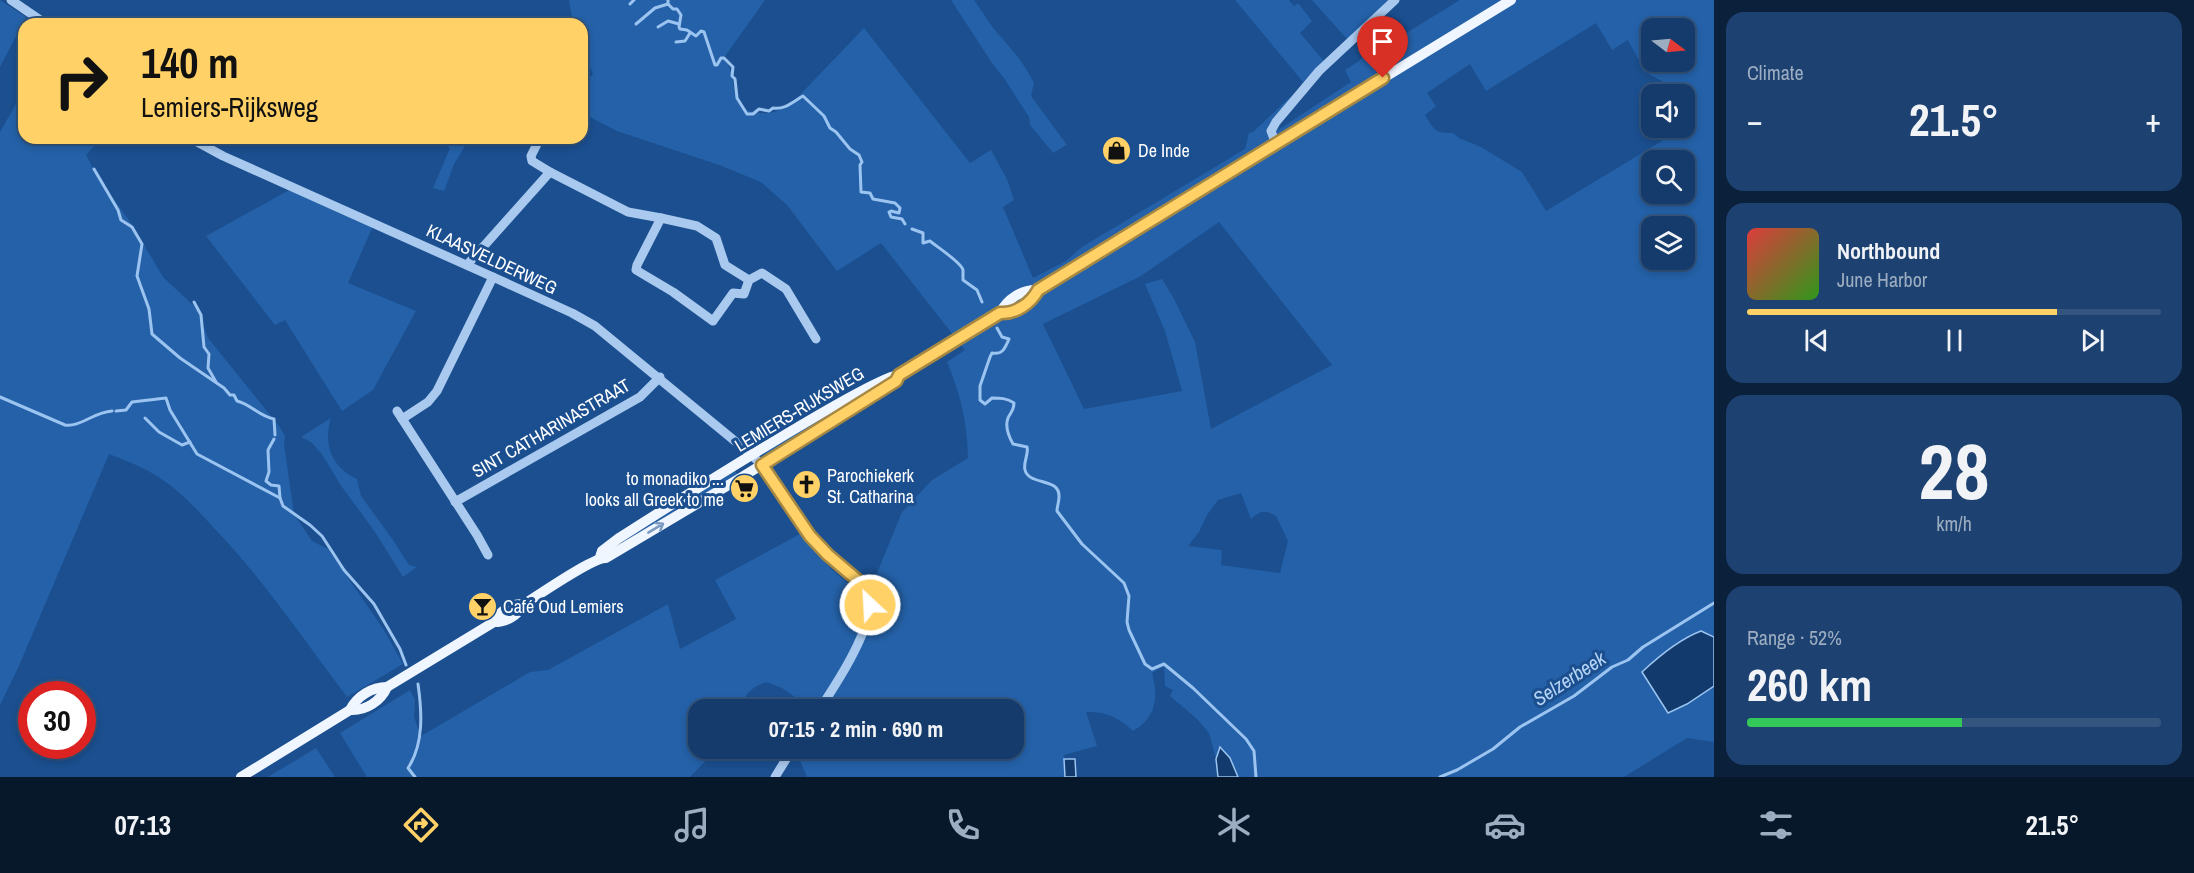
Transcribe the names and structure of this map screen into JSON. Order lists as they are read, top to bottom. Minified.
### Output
{"streets":{"main road":["LEMIERS-RIJKSWEG"],"street":["KLAASVELDERWEG","SINT CATHARINASTRAAT"]},"crossings":[["KLAASVELDERWEG","LEMIERS-RIJKSWEG"],["KLAASVELDERWEG","SINT CATHARINASTRAAT"]],"water":["Selzerbeek"],"places":{"shop":["De Inde"],"church":["Parochiekerk St. Catharina"],"supermarket":["to monadiko ... looks all Greek to me"],"bar":["Café Oud Lemiers"]},"north":"right","page":{"tile":["Climate",["28","km/h"],["Range · 52%","260 km"]],"turn":["140 m","Lemiers-Rijksweg"],"heat":["−","21.5°","+"],"song":["Northbound","June Harbor"],"limit":"30","trip":"07:15 · 2 min · 690 m","tabs":["07:13","21.5°"]}}
